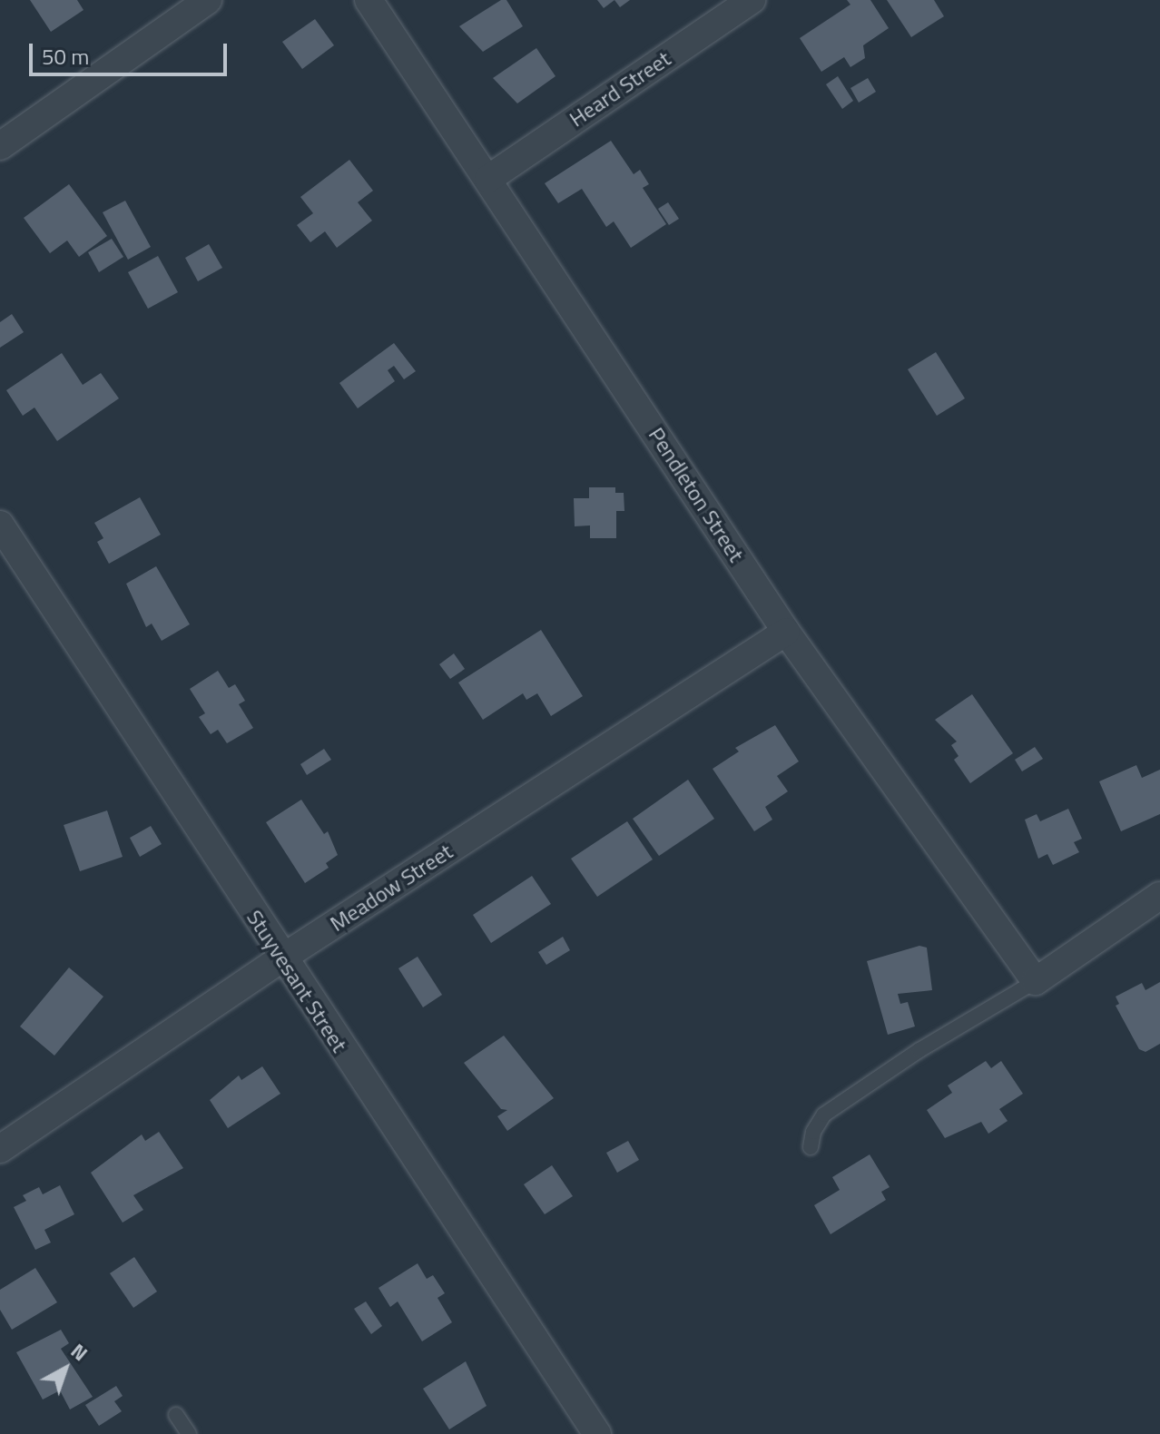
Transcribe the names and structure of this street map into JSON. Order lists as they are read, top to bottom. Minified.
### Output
{"streets":{"street":["Heard Street","Pendleton Street","Meadow Street","Stuyvesant Street"]},"crossings":[["Heard Street","Pendleton Street"],["Pendleton Street","Meadow Street"],["Meadow Street","Stuyvesant Street"]],"scale_bar":"50 m","north":"top right"}
